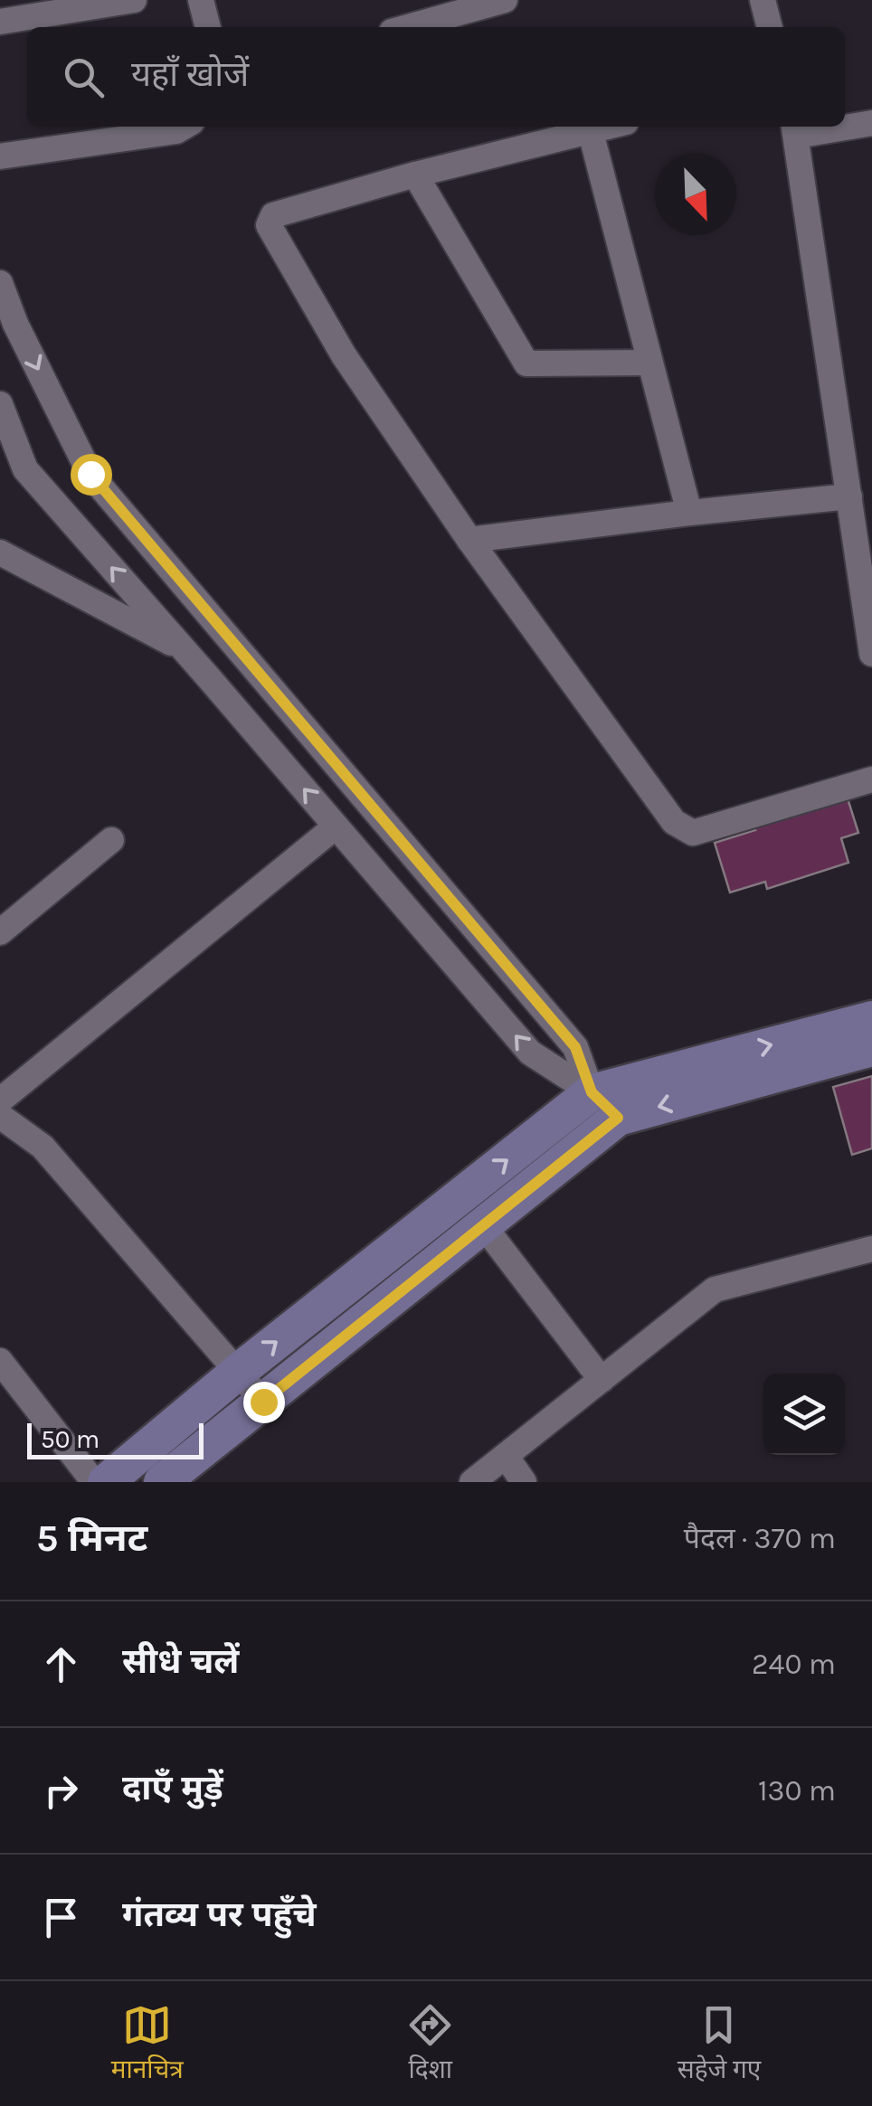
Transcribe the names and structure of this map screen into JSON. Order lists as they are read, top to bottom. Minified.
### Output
{"scale_bar":"50 m","north":"bottom right","page":{"search":"यहाँ खोजें","scale":"50 m","heading":["5 मिनट","पैदल · 370 m"],"list":[["सीधे चलें","240 m"],["दाएँ मुड़ें","130 m"],"गंतव्य पर पहुँचे"],"nav":["मानचित्र","दिशा","सहेजे गए"]}}
